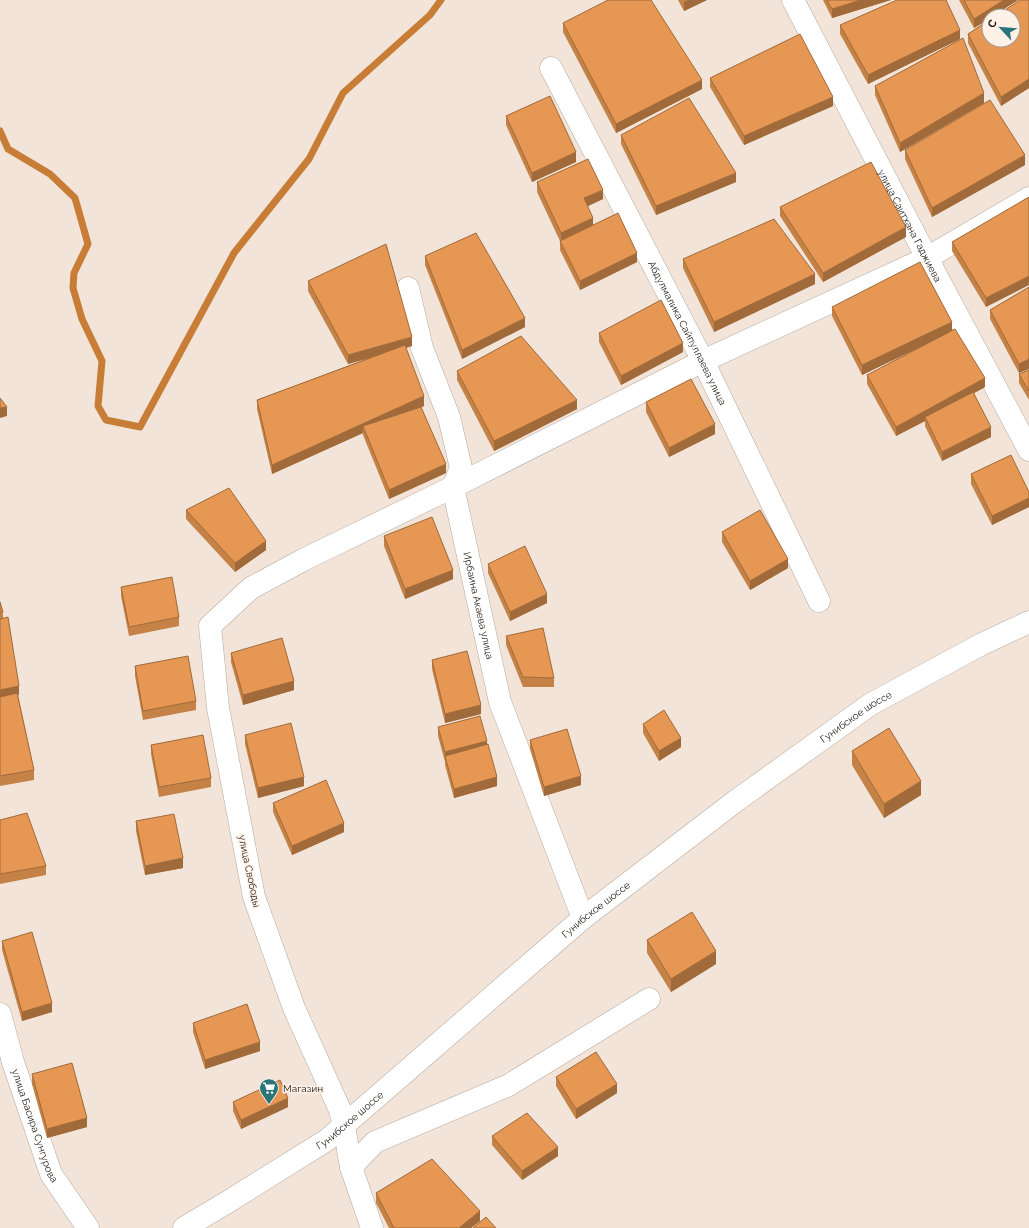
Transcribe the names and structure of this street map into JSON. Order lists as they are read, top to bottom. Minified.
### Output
{"streets":{"street":["улица Саитхана Гаджиева","Абдулмалика Сайпуллаева улица","Ирбаина Акаева улица","Гунибское шоссе","улица Свободы","улица Басира Сунгурова"]},"crossings":[["Ирбаина Акаева улица","Гунибское шоссе"],["Ирбаина Акаева улица","улица Свободы"],["Гунибское шоссе","улица Свободы"]],"places":{"supermarket":["Магазин"]},"north":"top left"}
